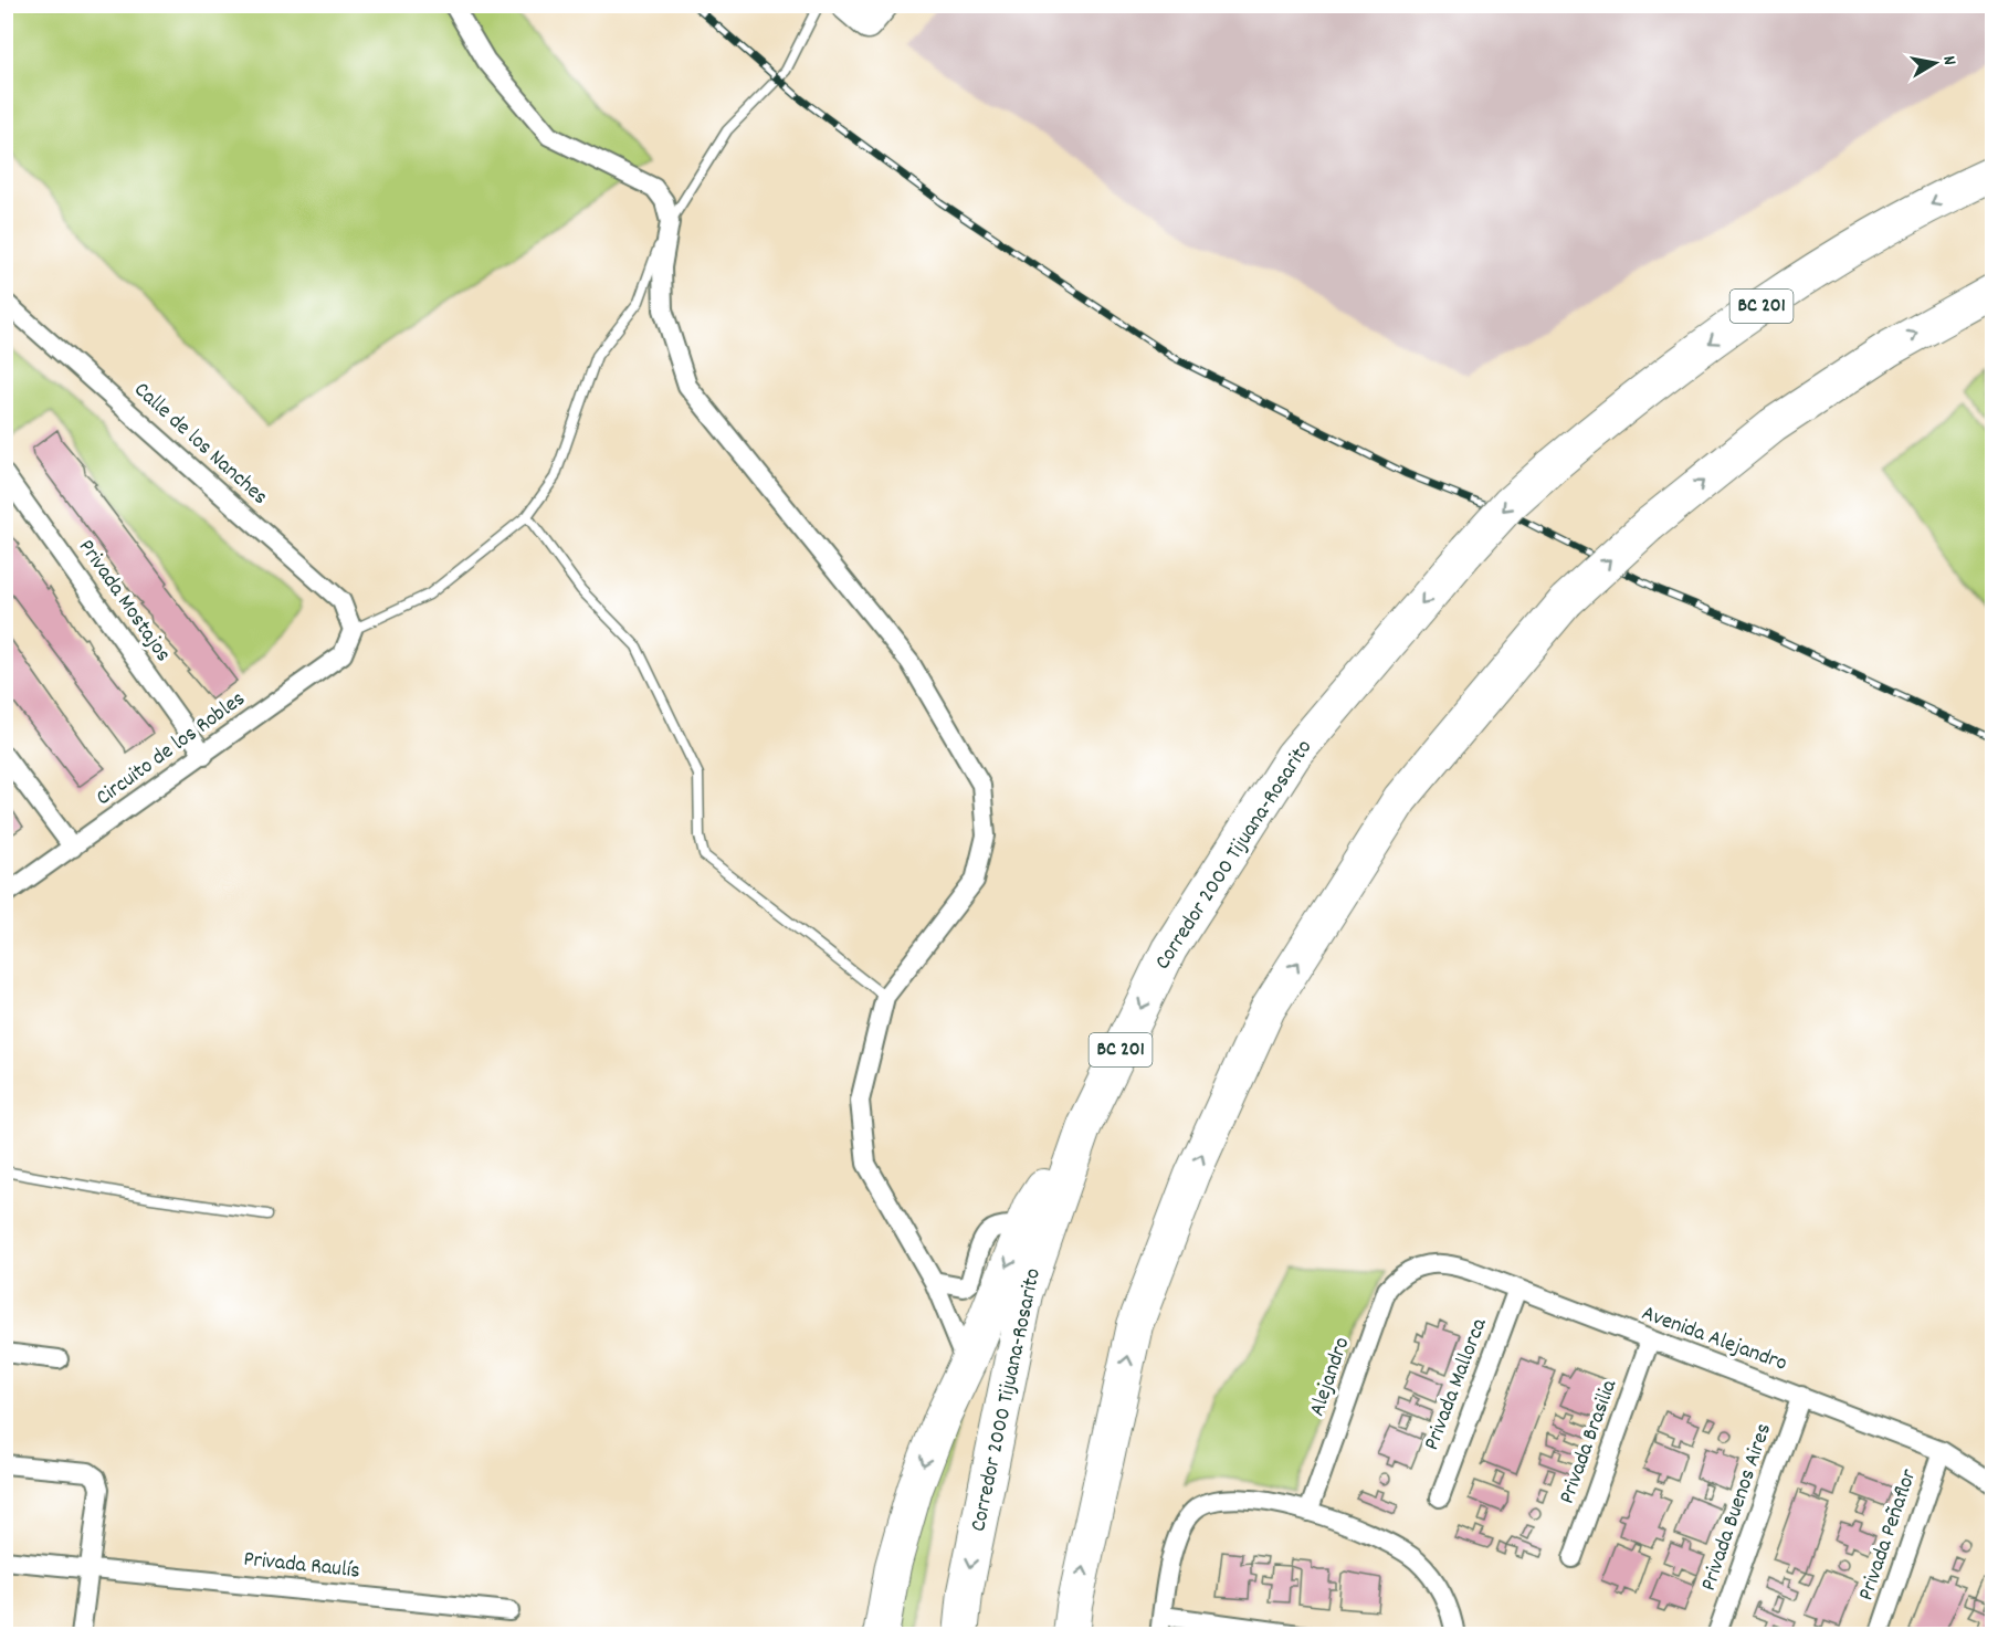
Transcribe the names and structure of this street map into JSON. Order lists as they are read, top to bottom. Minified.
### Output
{"streets":{"highway":["BC 201","Corredor 2000 Tijuana-Rosarito"],"street":["Calle de los Nanches","Privada Mostajos","Circuito de los Robles","Avenida Alejandro","Alejandro","Privada Mallorca","Privada Brasilia","Privada Buenos Aires","Privada Peñaflor","Privada Raulís"]},"crossings":[["Calle de los Nanches","Circuito de los Robles"],["Privada Mostajos","Circuito de los Robles"],["Avenida Alejandro","Alejandro"],["Avenida Alejandro","Privada Mallorca"],["Avenida Alejandro","Privada Brasilia"],["Avenida Alejandro","Privada Buenos Aires"],["Avenida Alejandro","Privada Peñaflor"]],"north":"right"}
